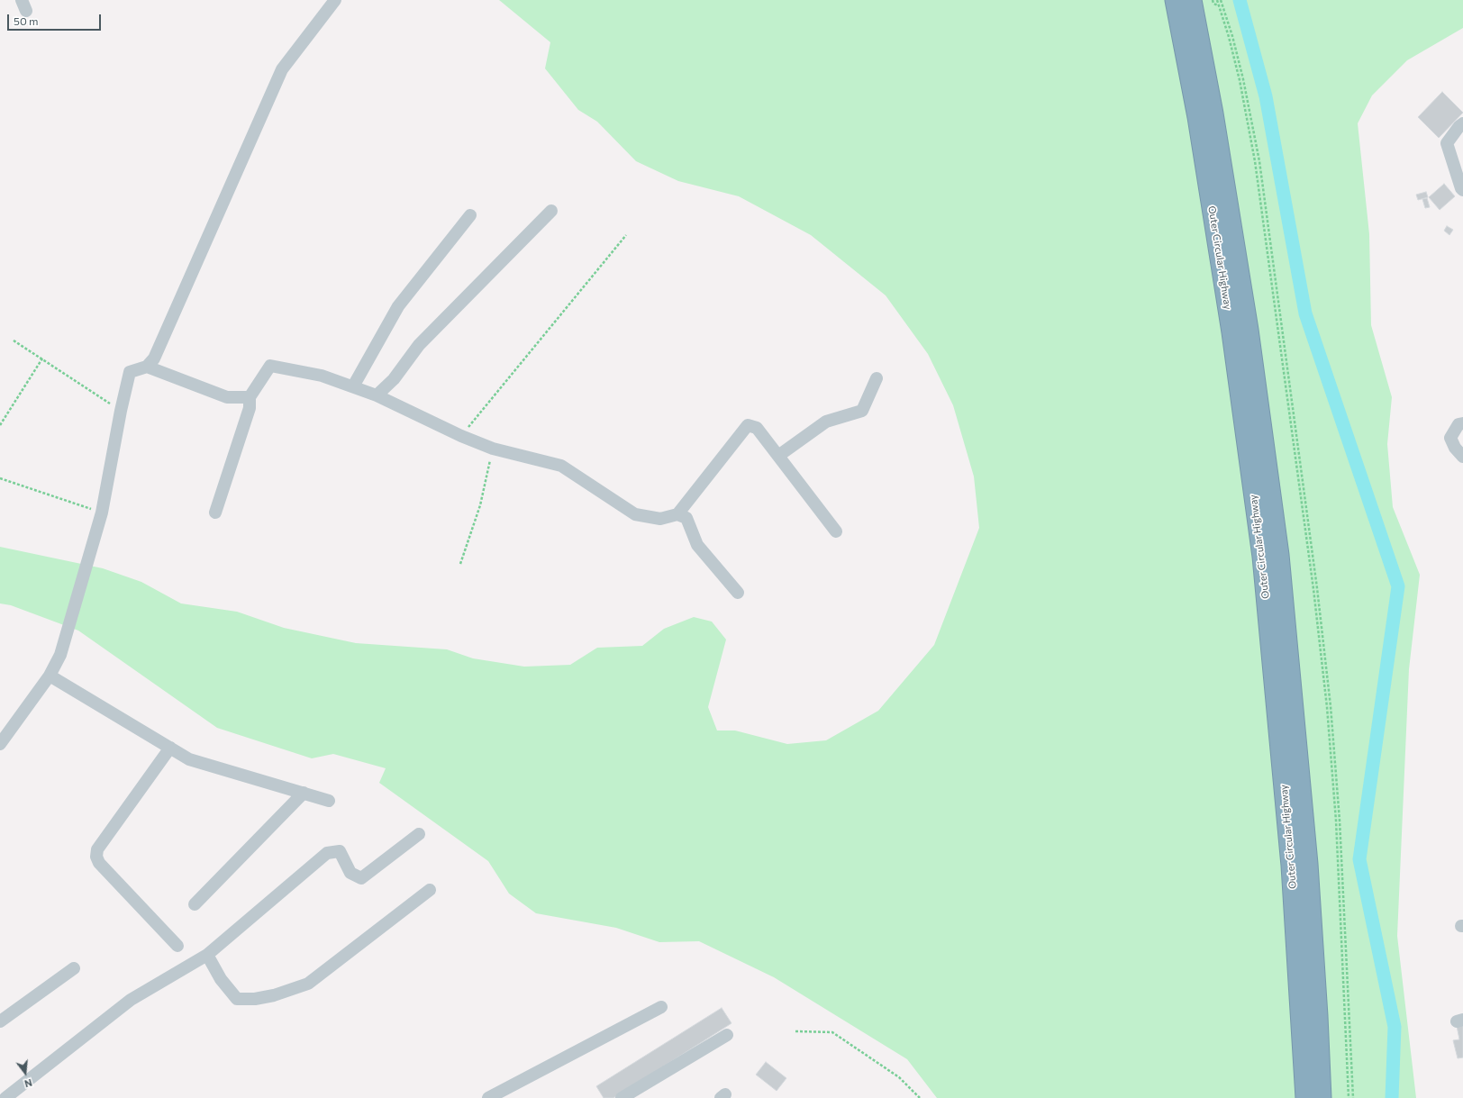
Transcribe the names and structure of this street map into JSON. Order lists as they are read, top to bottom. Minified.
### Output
{"streets":{"highway":["Outer Circular Highway"]},"scale_bar":"50 m","north":"bottom"}
